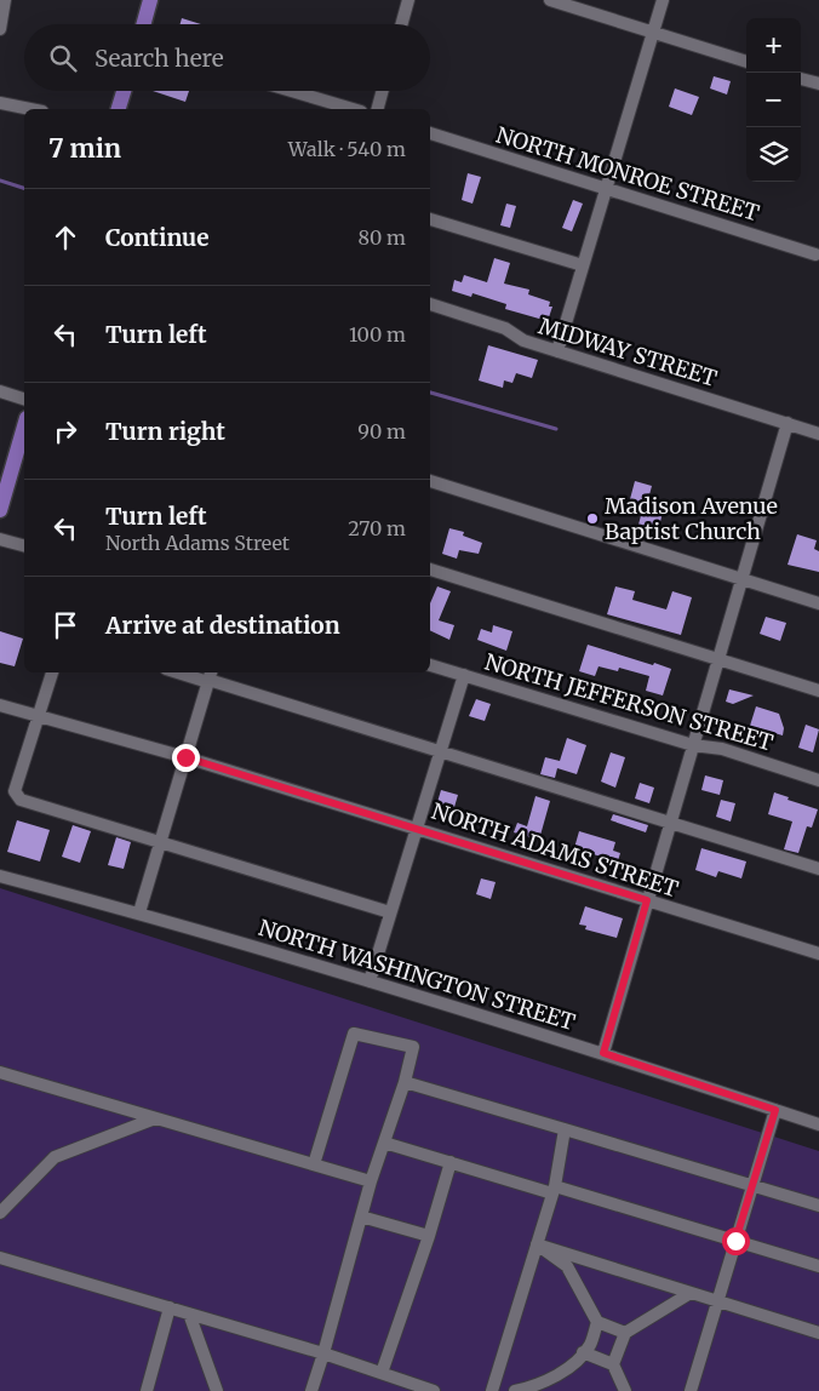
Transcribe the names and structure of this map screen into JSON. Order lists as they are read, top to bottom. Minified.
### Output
{"streets":{"street":["NORTH MONROE STREET","MIDWAY STREET","NORTH JEFFERSON STREET","NORTH ADAMS STREET","NORTH WASHINGTON STREET"]},"places":["Madison Avenue Baptist Church"],"page":{"map_buttons":["+","−"],"search":"Search here","heading":["7 min","Walk · 540 m"],"list":[["Continue","80 m"],["Turn left","100 m"],["Turn right","90 m"],["Turn left","North Adams Street","270 m"],"Arrive at destination"]}}
